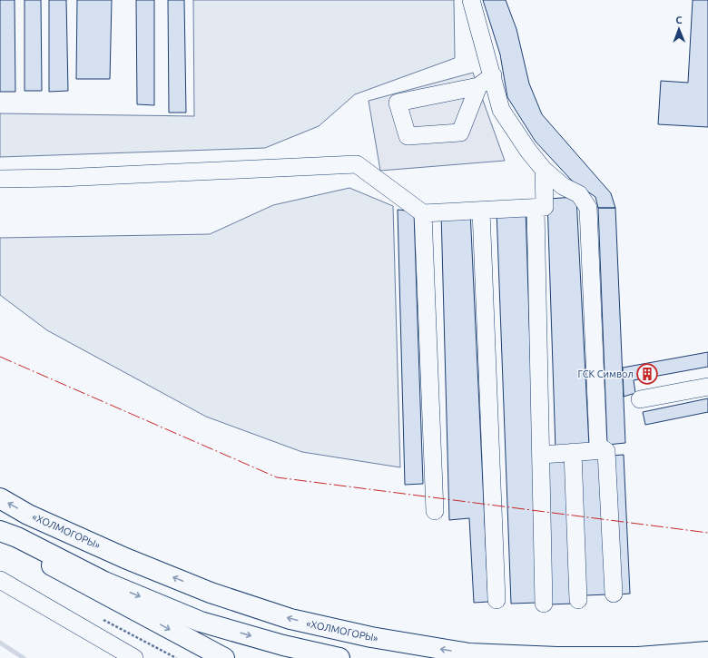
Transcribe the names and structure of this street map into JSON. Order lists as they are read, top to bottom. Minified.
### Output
{"streets":{"main road":["«ХОЛМОГОРЫ»"]},"places":{"building":["ГСК Символ"]},"north":"top"}
